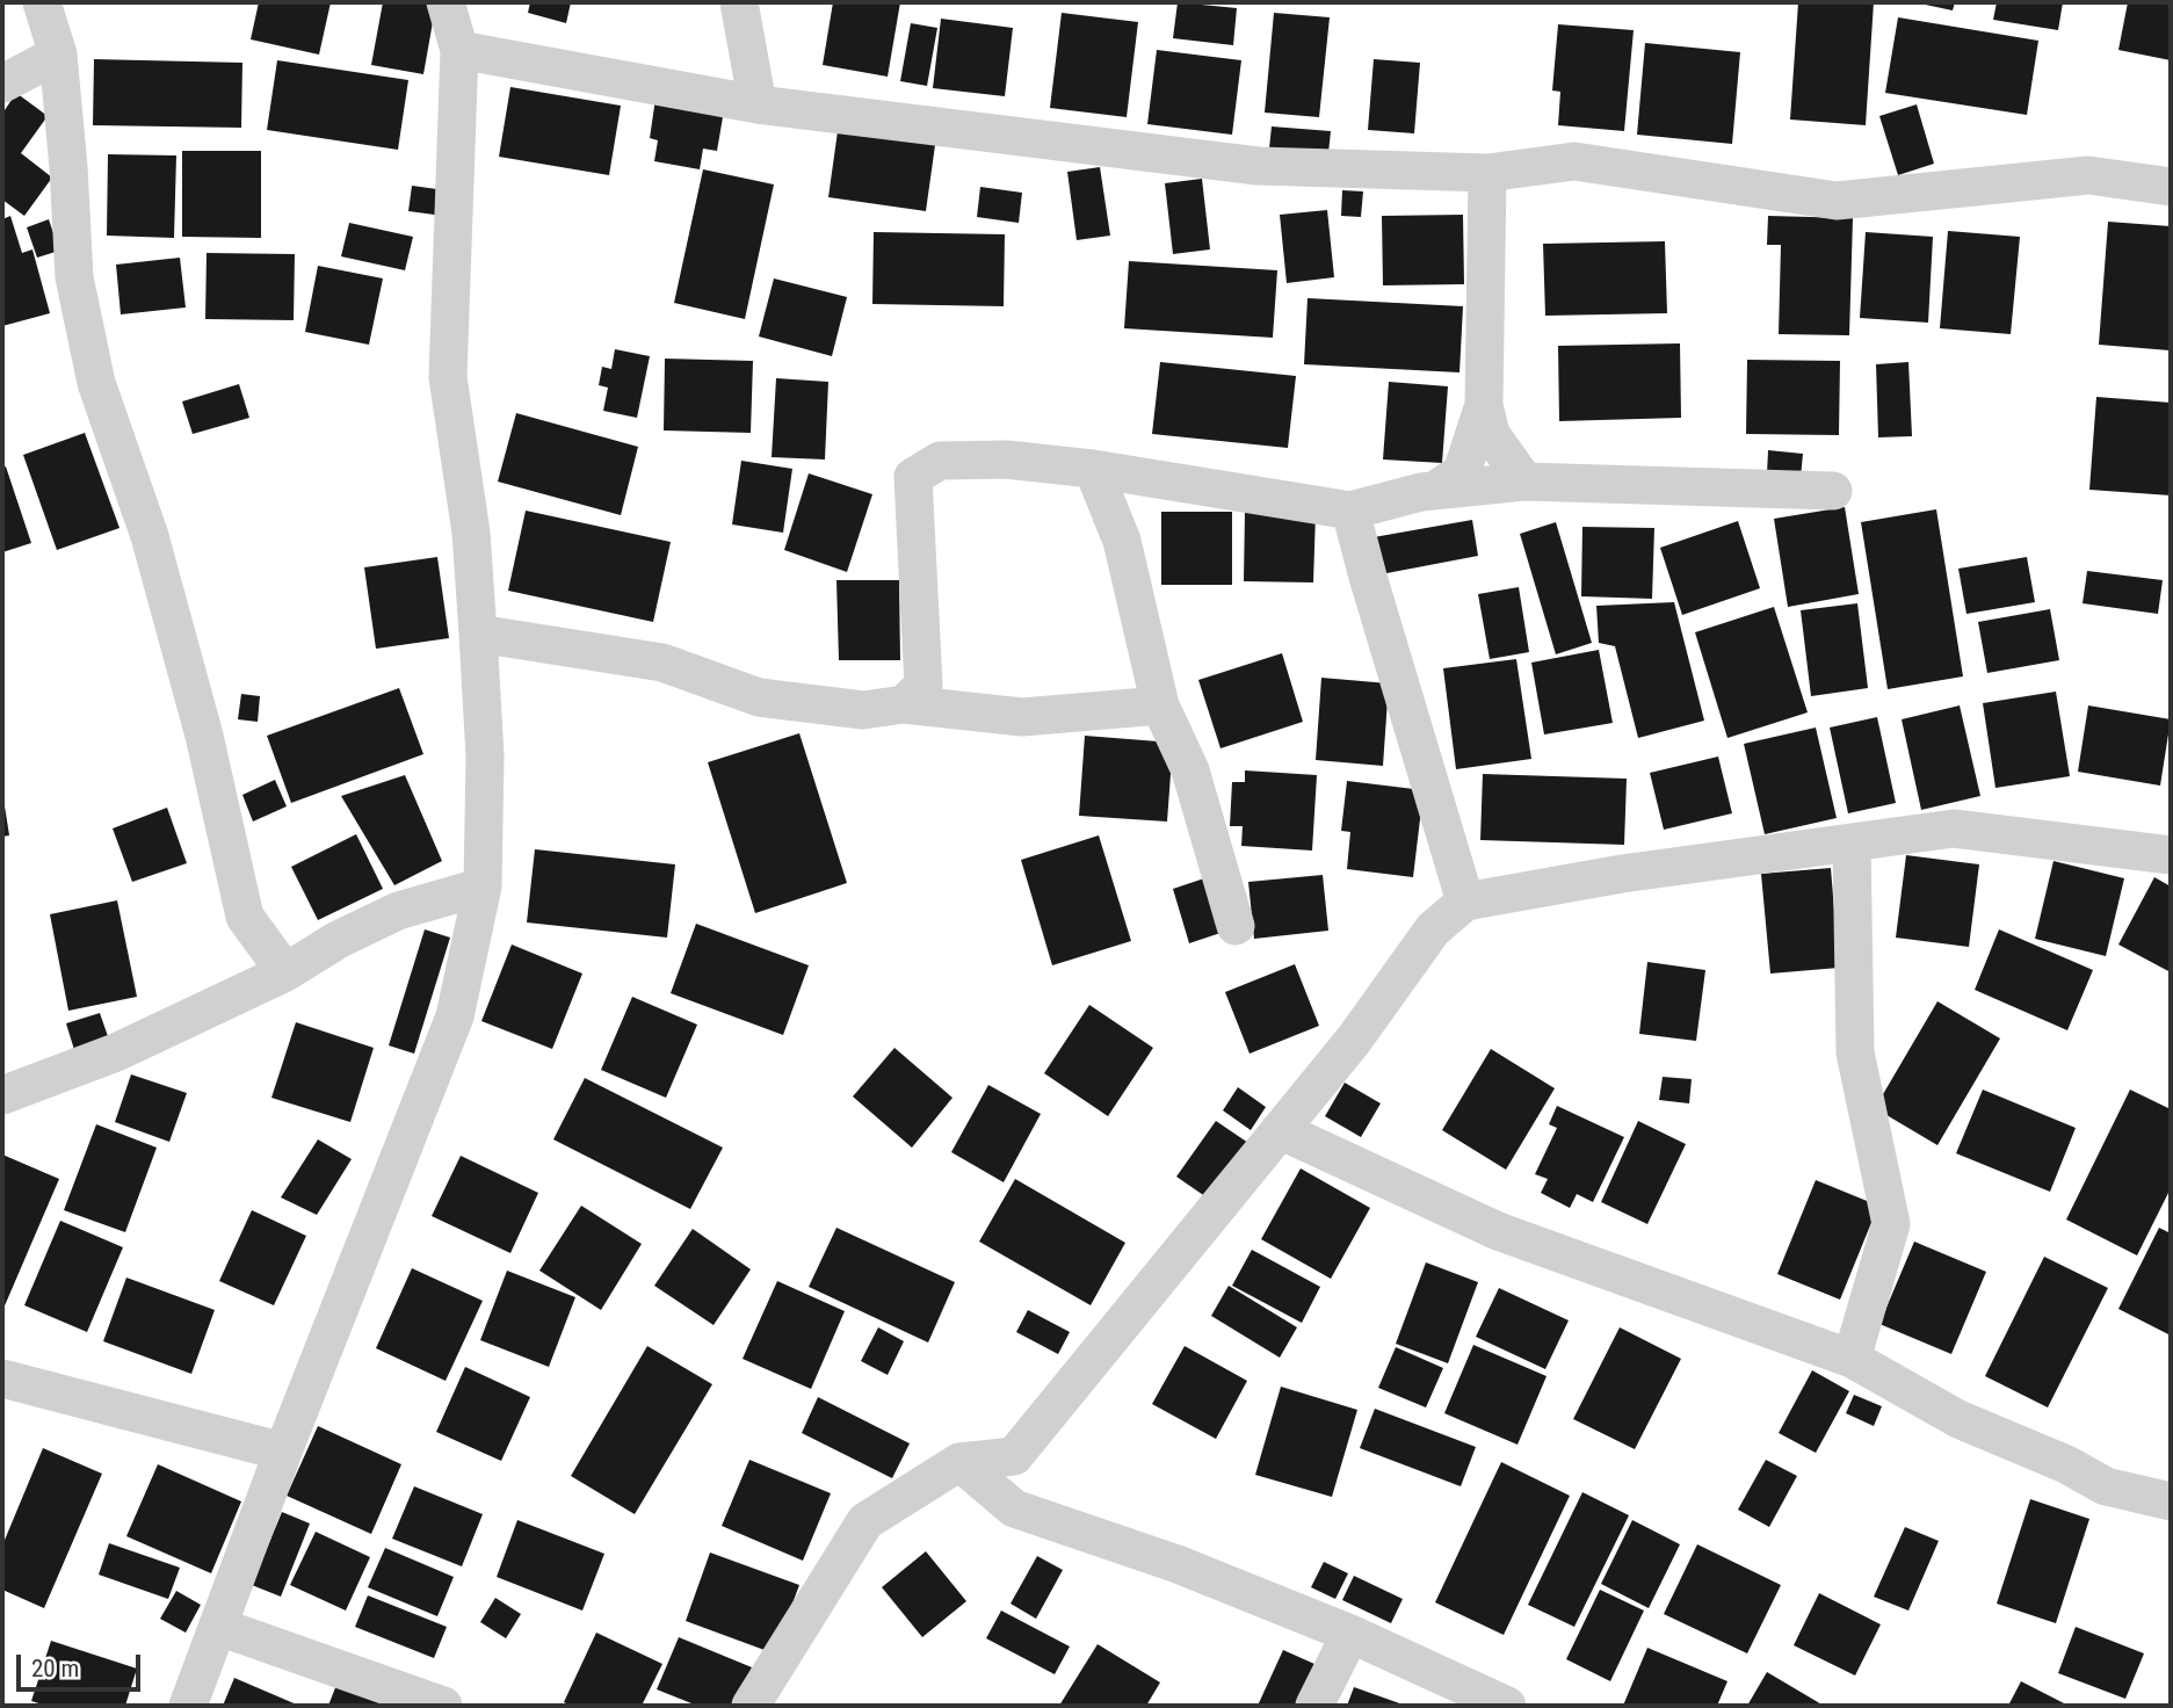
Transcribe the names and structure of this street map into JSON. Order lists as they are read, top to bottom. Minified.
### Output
{"scale_bar":"20 m"}
